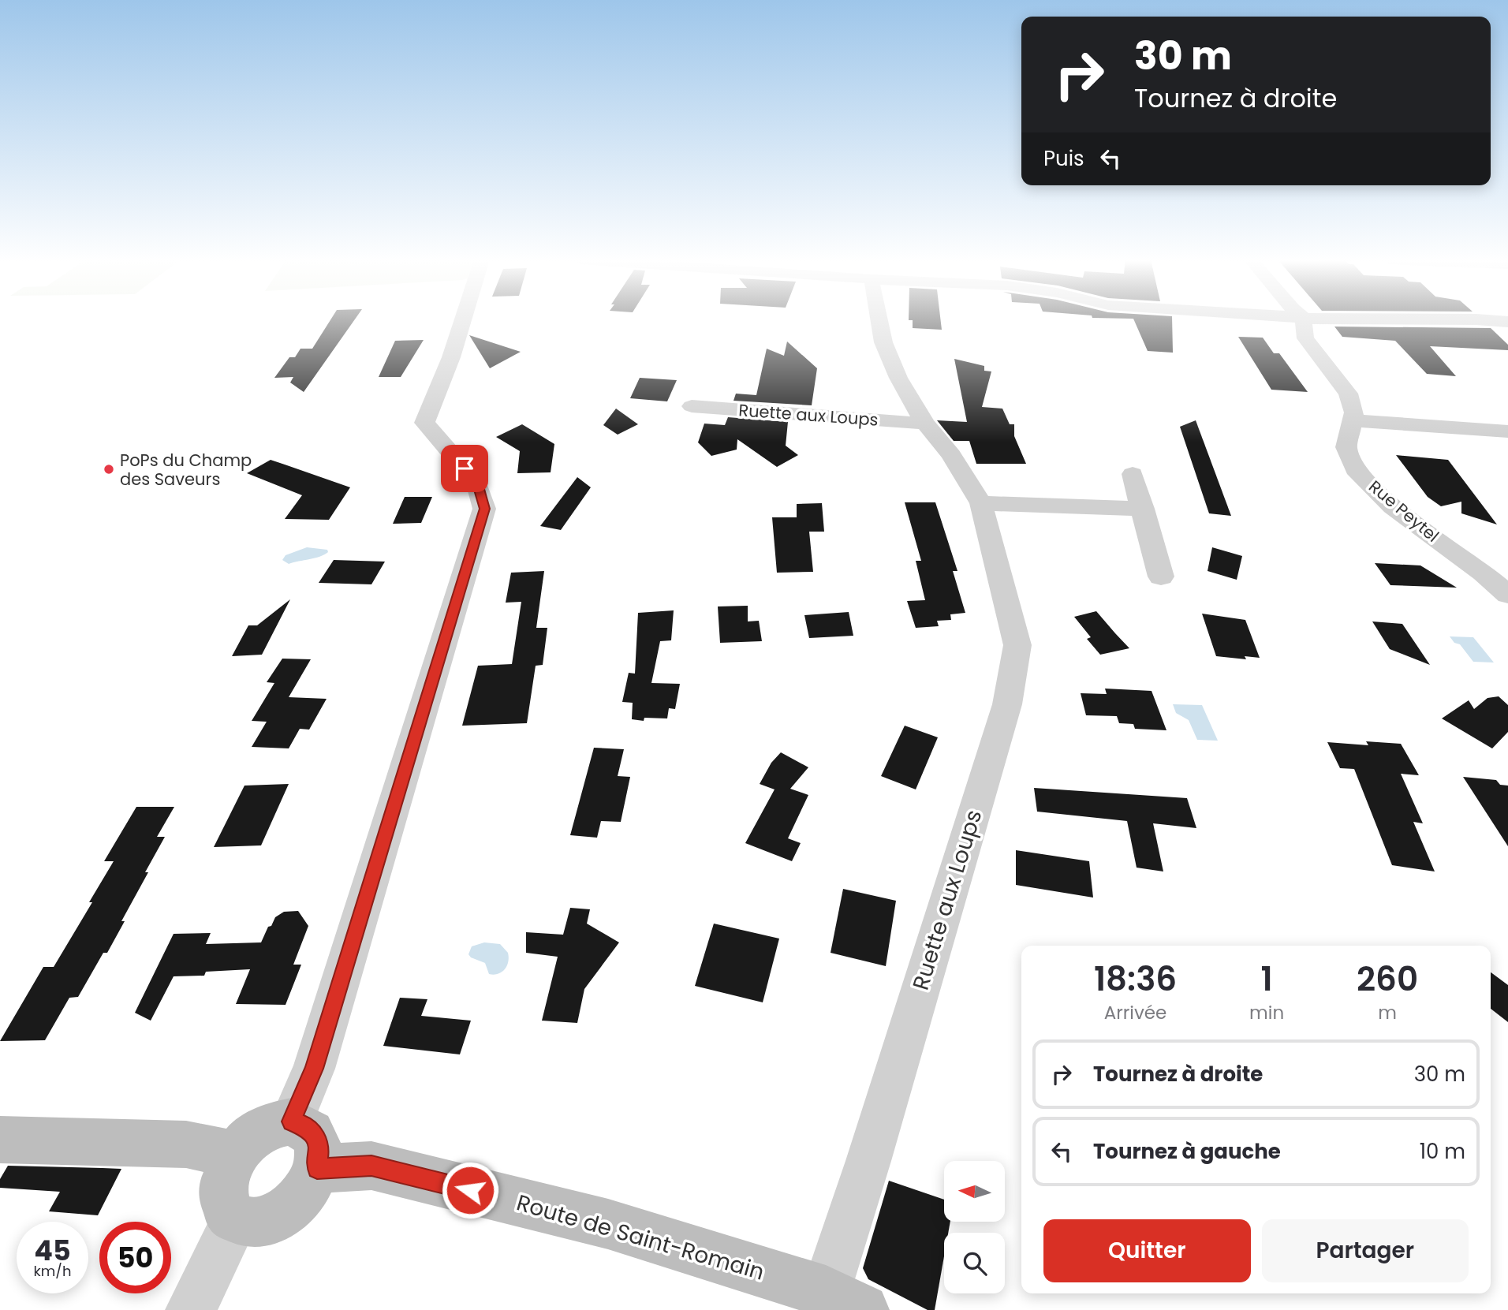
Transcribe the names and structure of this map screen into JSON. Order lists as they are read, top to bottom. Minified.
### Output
{"streets":{"main road":["Route de Saint-Romain"],"street":["Ruette aux Loups","Rue Peytel"]},"crossings":[["Ruette aux Loups","Route de Saint-Romain"]],"places":["PoPs du Champ des Saveurs"],"north":"left","page":{"turn":["30 m","Tournez à droite"],"then":"Puis","eta":["18:36","Arrivée","1","min","260","m"],"list":[{"name":"Tournez à droite","value":"30 m"},{"name":"Tournez à gauche","value":"10 m"}],"buttons":["Quitter","Partager"],"speed":"45 km/h","limit":"50"}}
